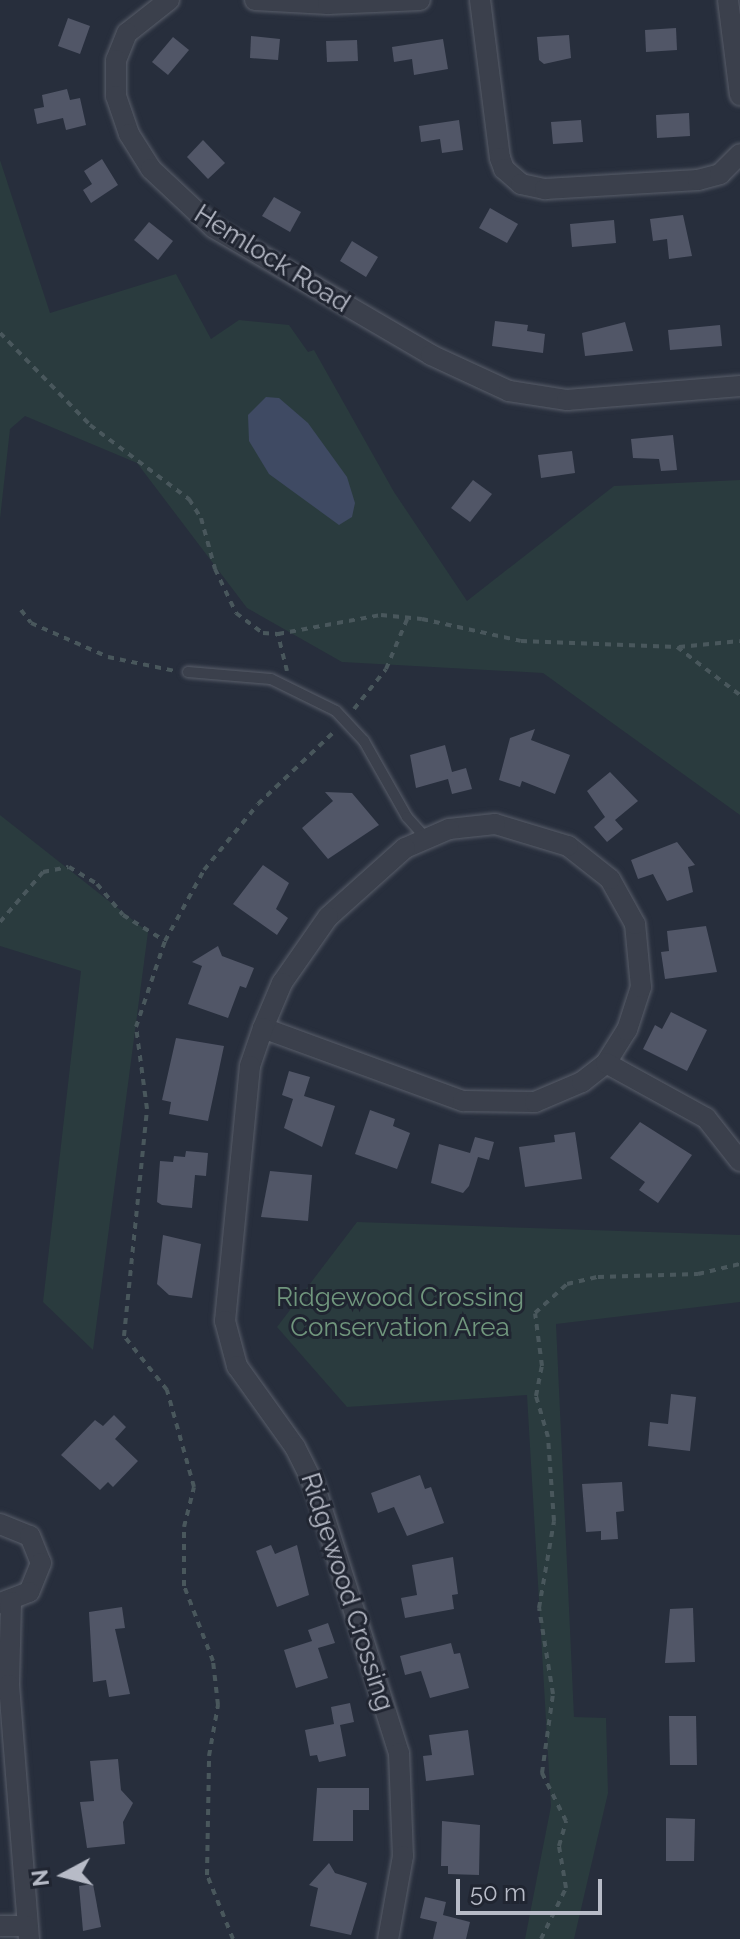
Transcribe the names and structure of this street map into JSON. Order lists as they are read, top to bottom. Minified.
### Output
{"streets":{"street":["Hemlock Road","Ridgewood Crossing"]},"parks":["Ridgewood Crossing Conservation Area"],"scale_bar":"50 m","north":"left"}
